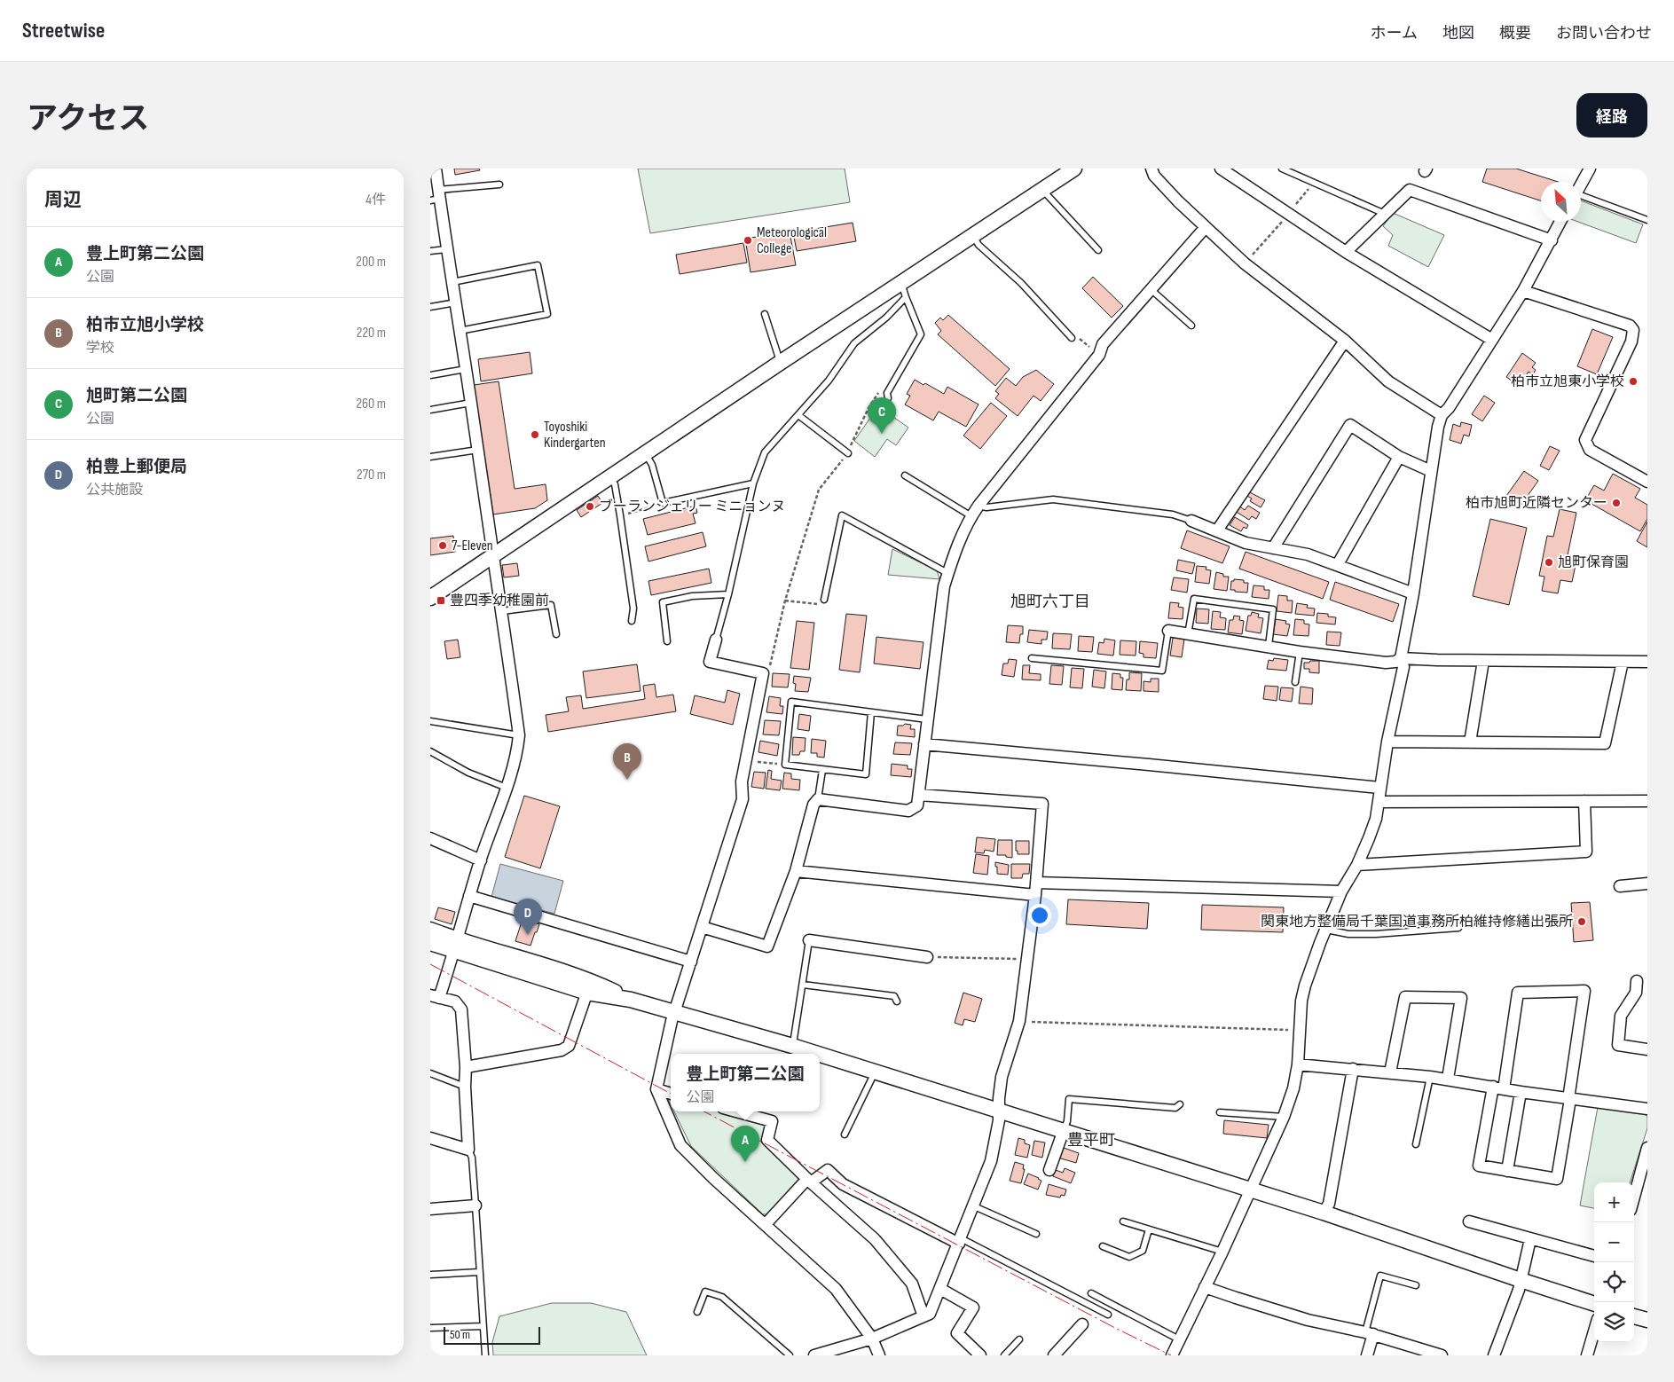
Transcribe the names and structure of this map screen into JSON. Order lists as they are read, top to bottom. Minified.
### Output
{"districts":["旭町六丁目","豊平町"],"places":{"other":["Meteorological College","柏市立旭東小学校","Toyoshiki Kindergarten","柏市旭町近隣センター","ブーランジェリー ミニョンヌ","7-Eleven","旭町保育園","関東地方整備局千葉国道事務所柏維持修繕出張所"],"transit":["豊四季幼稚園前"]},"scale_bar":"50 m","north":"top left","page":{"header":"Streetwise","nav":["ホーム","地図","概要","お問い合わせ"],"title":"アクセス","buttons":"経路","heading":["周辺","4件"],"list":[{"mark":"A","name":"豊上町第二公園","note":"公園","value":"200 m"},{"mark":"B","name":"柏市立旭小学校","note":"学校","value":"220 m"},{"mark":"C","name":"旭町第二公園","note":"公園","value":"260 m"},{"mark":"D","name":"柏豊上郵便局","note":"公共施設","value":"270 m"}],"pins":["C","B","D","A"],"popup":["豊上町第二公園","公園"],"map_buttons":["+","−"],"scale":"50 m"}}
